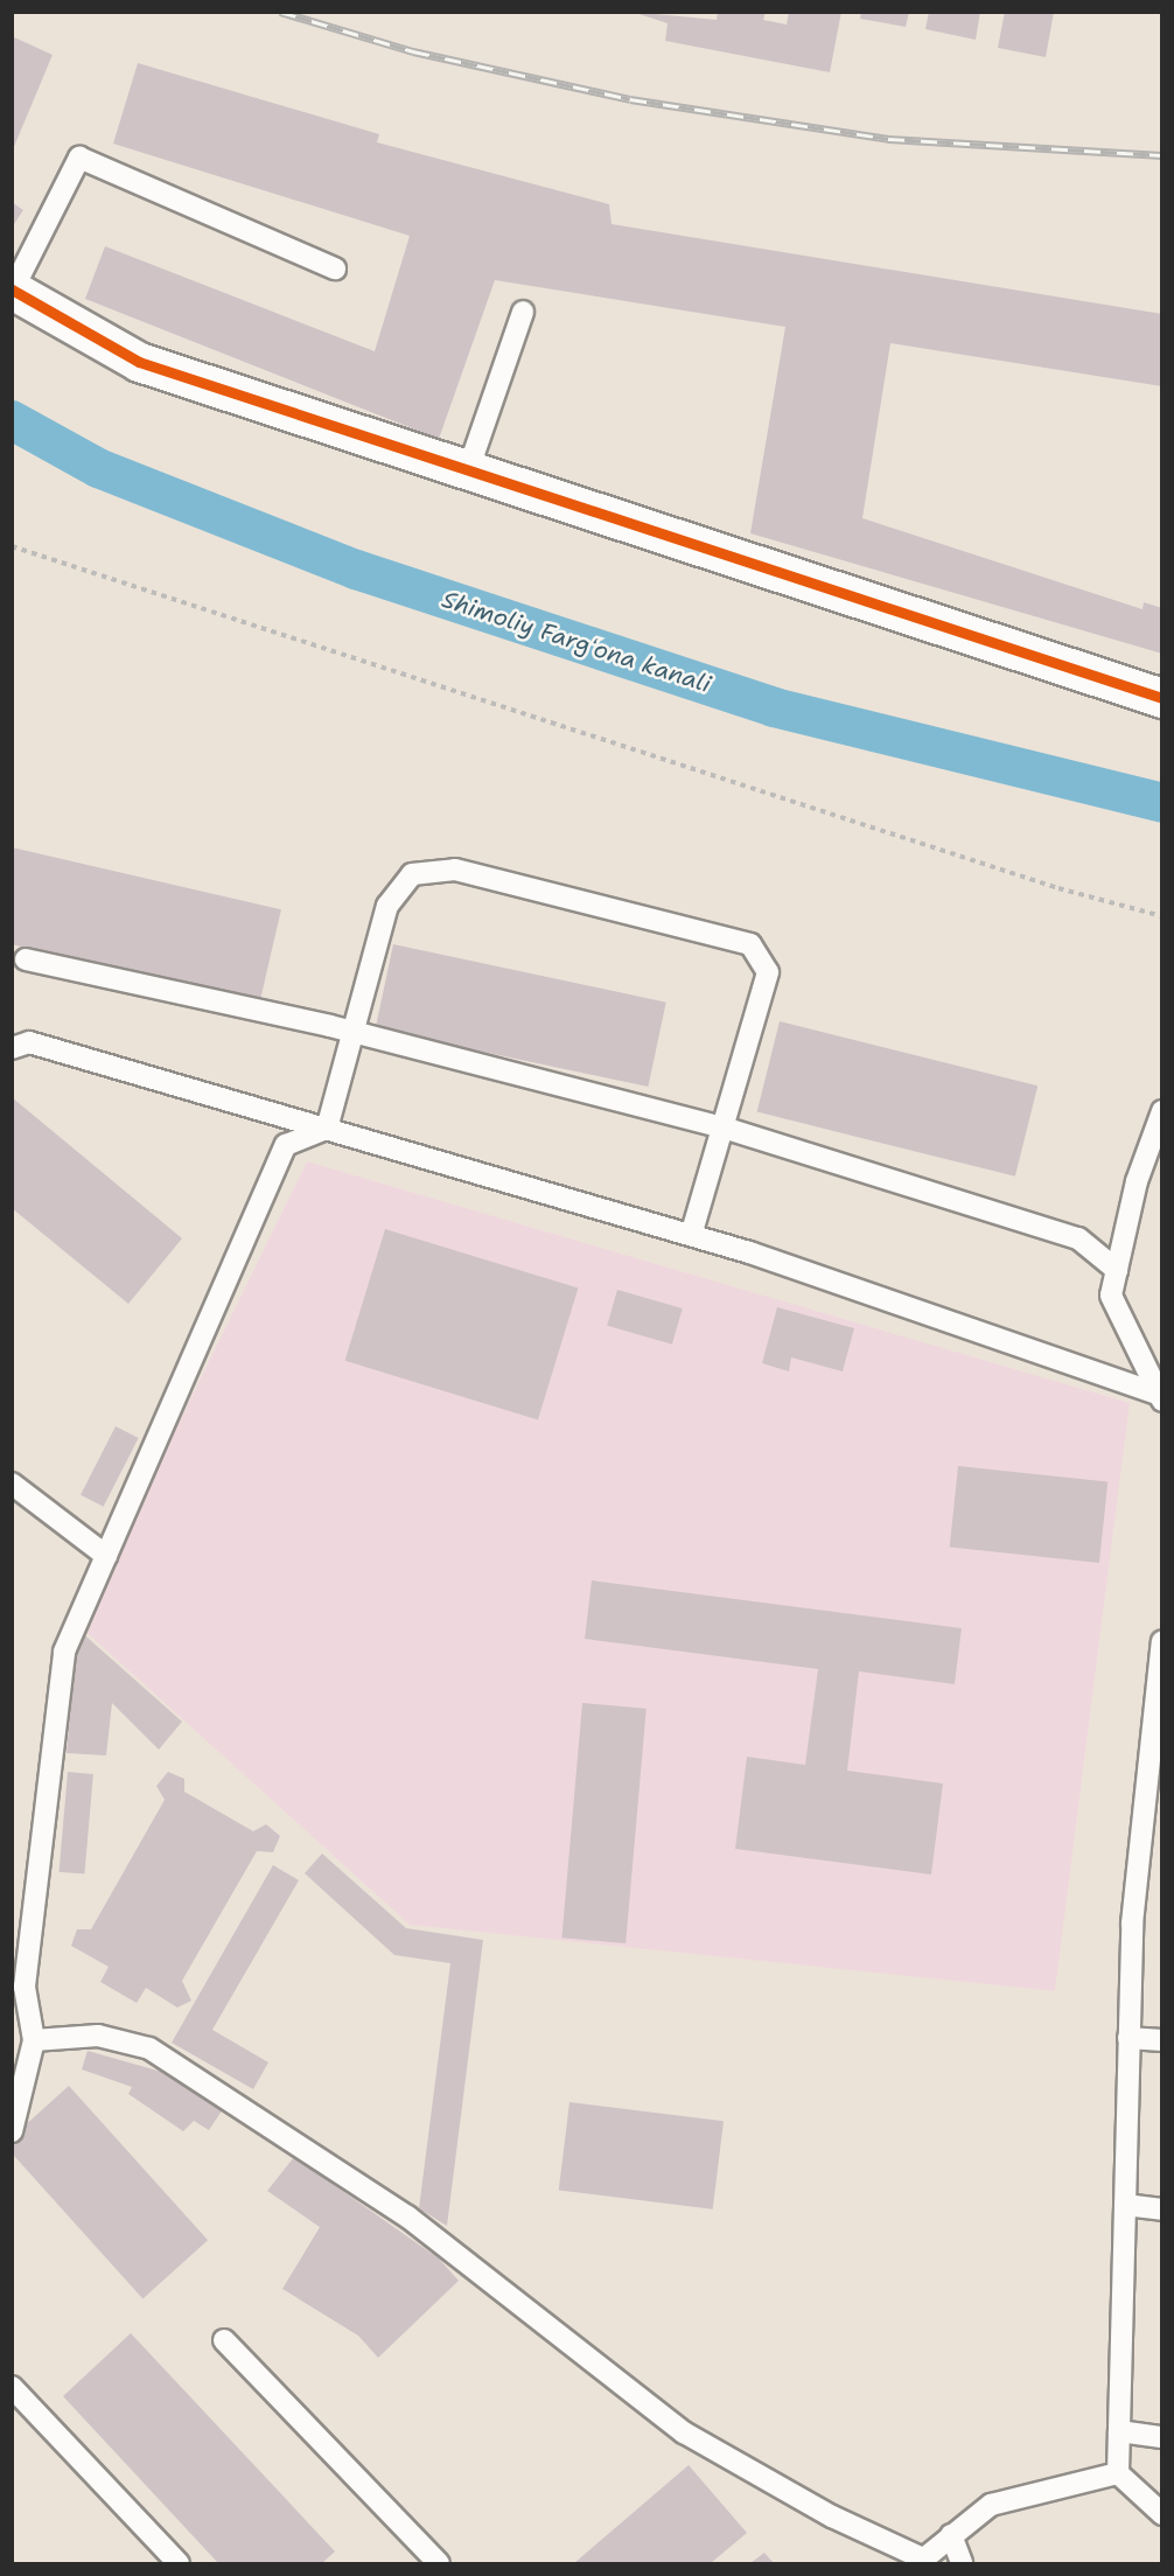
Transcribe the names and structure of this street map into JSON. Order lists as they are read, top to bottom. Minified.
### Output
{"water":["Shimoliy Fargʻona kanali"]}
